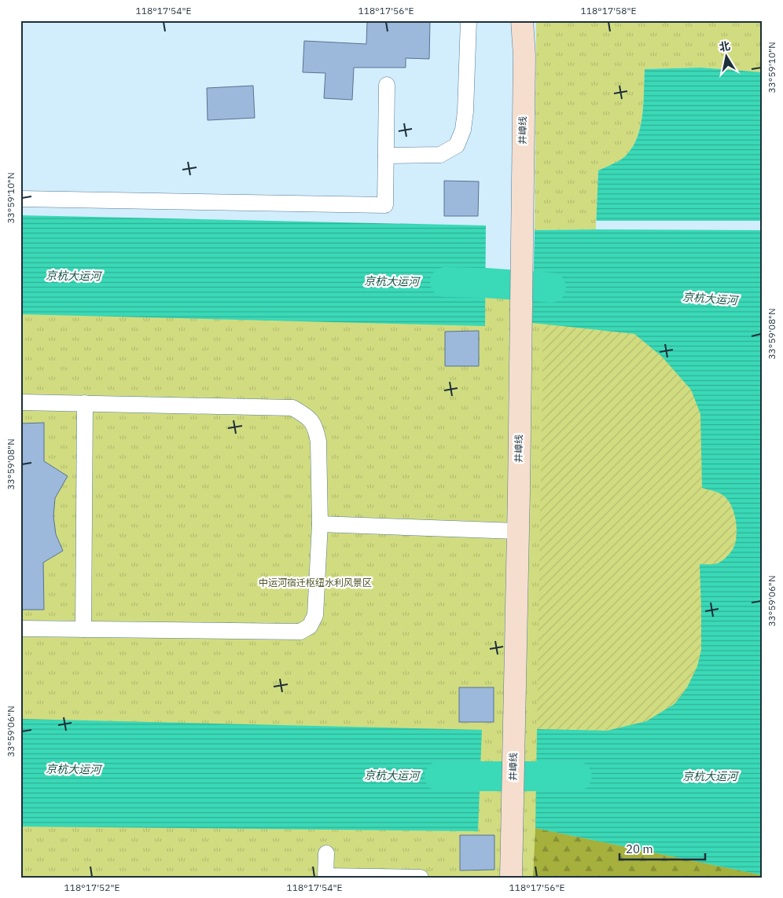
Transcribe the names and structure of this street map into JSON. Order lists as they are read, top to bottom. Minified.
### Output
{"streets":{"main road":["井嶂线"]},"water":["京杭大运河"],"parks":["中运河宿迁枢纽水利风景区"],"scale_bar":"20 m","north":"top","coordinates":["118°17'54\"E","118°17'56\"E","118°17'58\"E","33°59'10\"N","33°59'08\"N","33°59'06\"N","118°17'52\"E"]}
